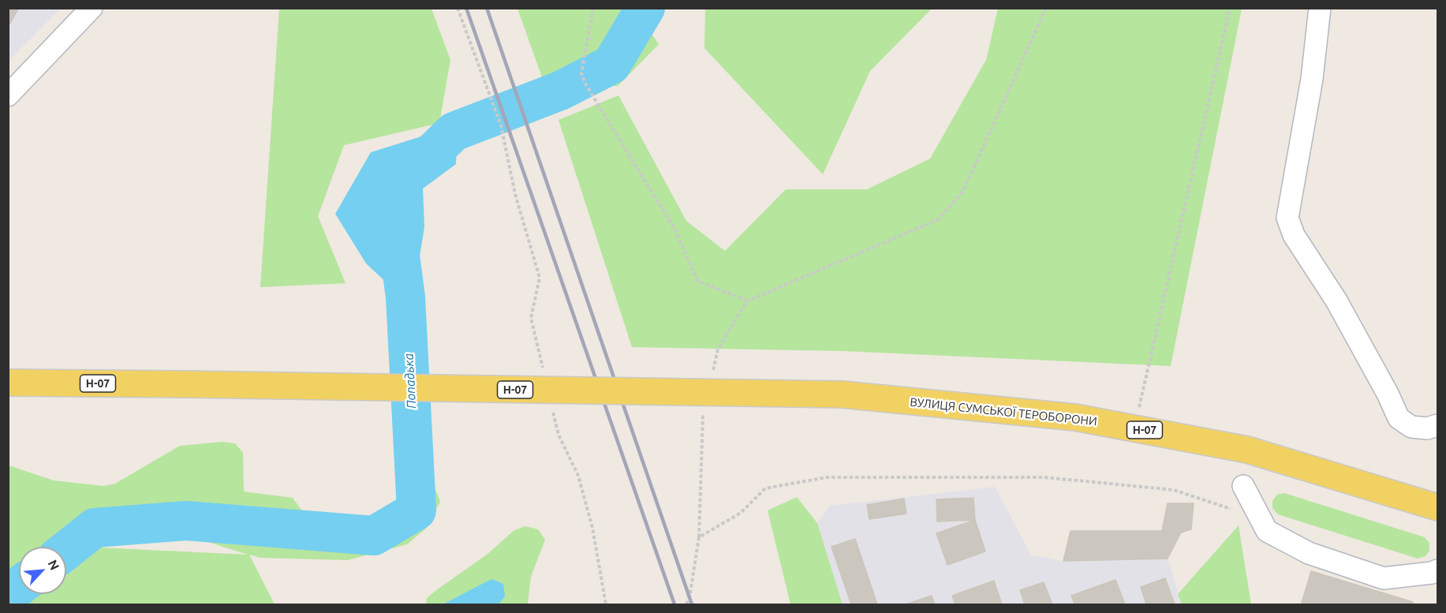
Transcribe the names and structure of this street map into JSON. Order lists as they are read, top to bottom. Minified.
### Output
{"streets":{"main road":["Н-07","ВУЛИЦЯ СУМСЬКОЇ ТЕРОБОРОНИ"]},"water":["Попадька"],"north":"top right"}
